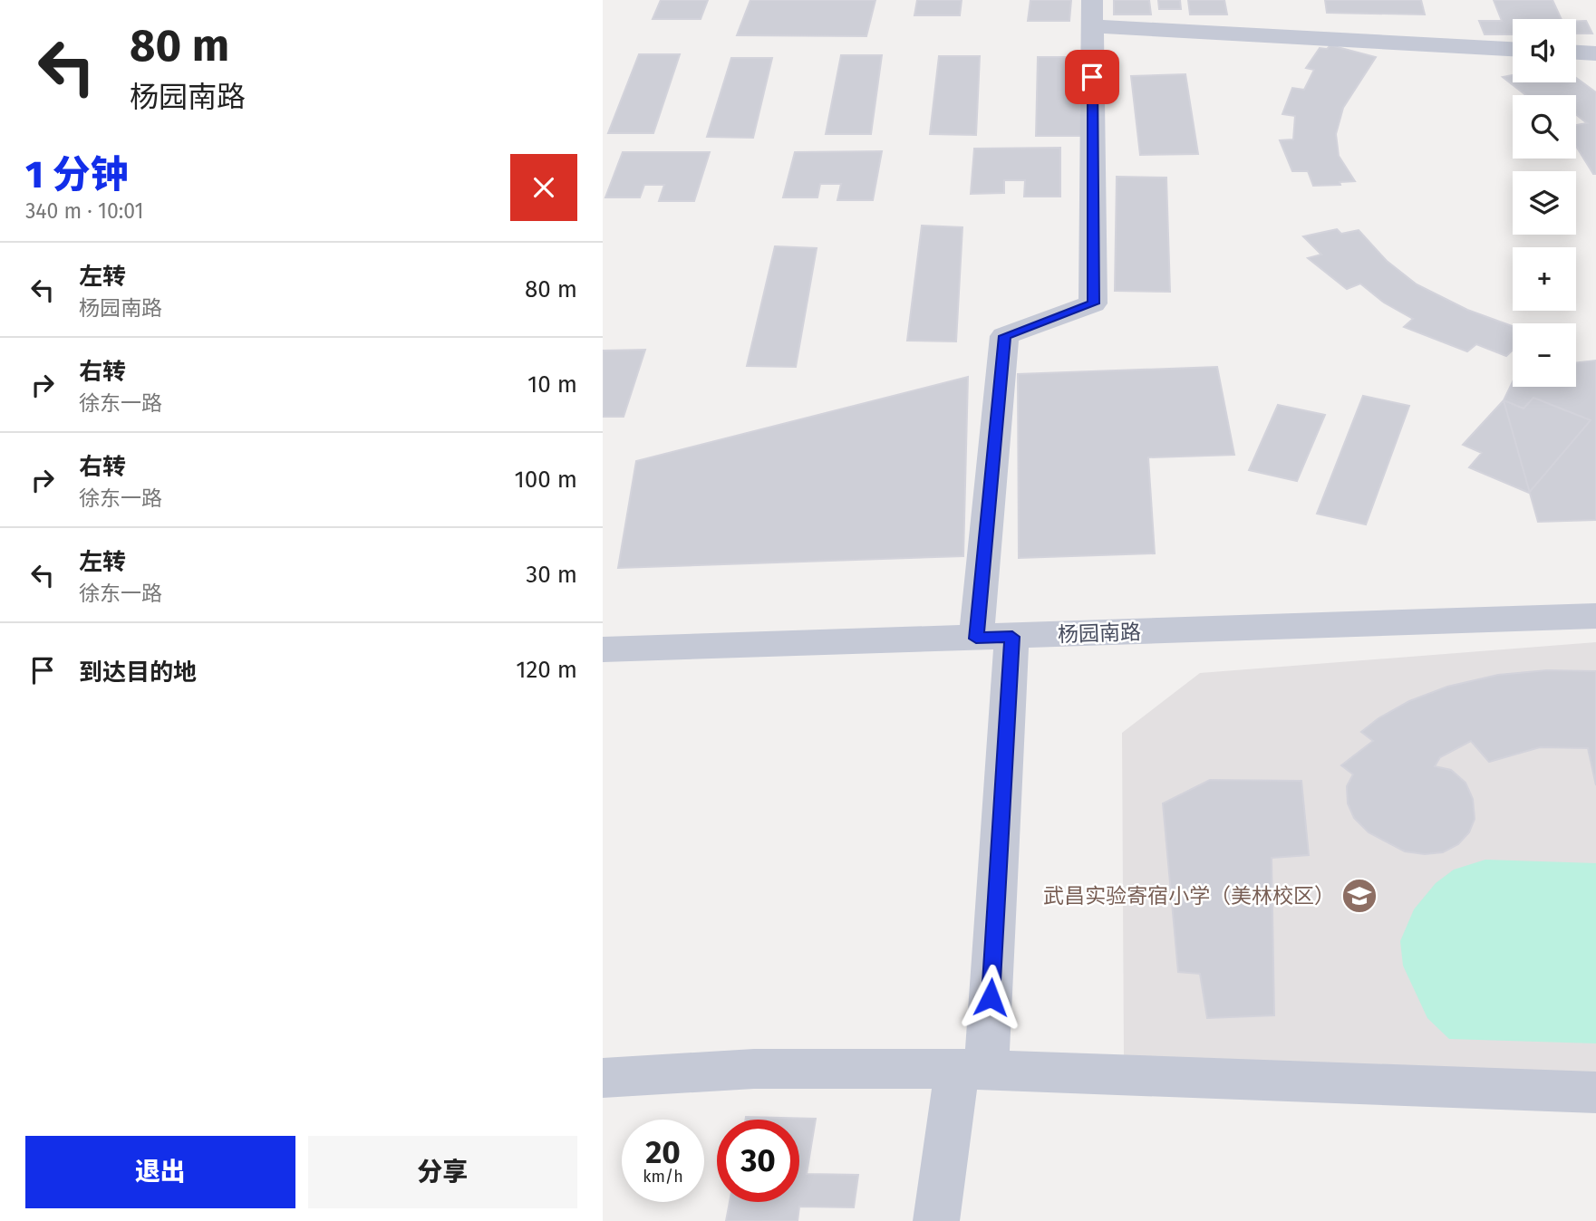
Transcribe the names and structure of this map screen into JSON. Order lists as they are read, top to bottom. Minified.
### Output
{"streets":{"street":["杨园南路"]},"places":{"school or university":["武昌实验寄宿小学（美林校区）"]},"page":{"turn":["80 m","杨园南路"],"map_buttons":["+","−"],"heading":["1 分钟","340 m · 10:01"],"list":[{"name":"左转","note":"杨园南路","value":"80 m"},{"name":"右转","note":"徐东一路","value":"10 m"},{"name":"右转","note":"徐东一路","value":"100 m"},{"name":"左转","note":"徐东一路","value":"30 m"},{"name":"到达目的地","value":"120 m"}],"speed":"20 km/h","limit":"30","buttons":["退出","分享"]}}
